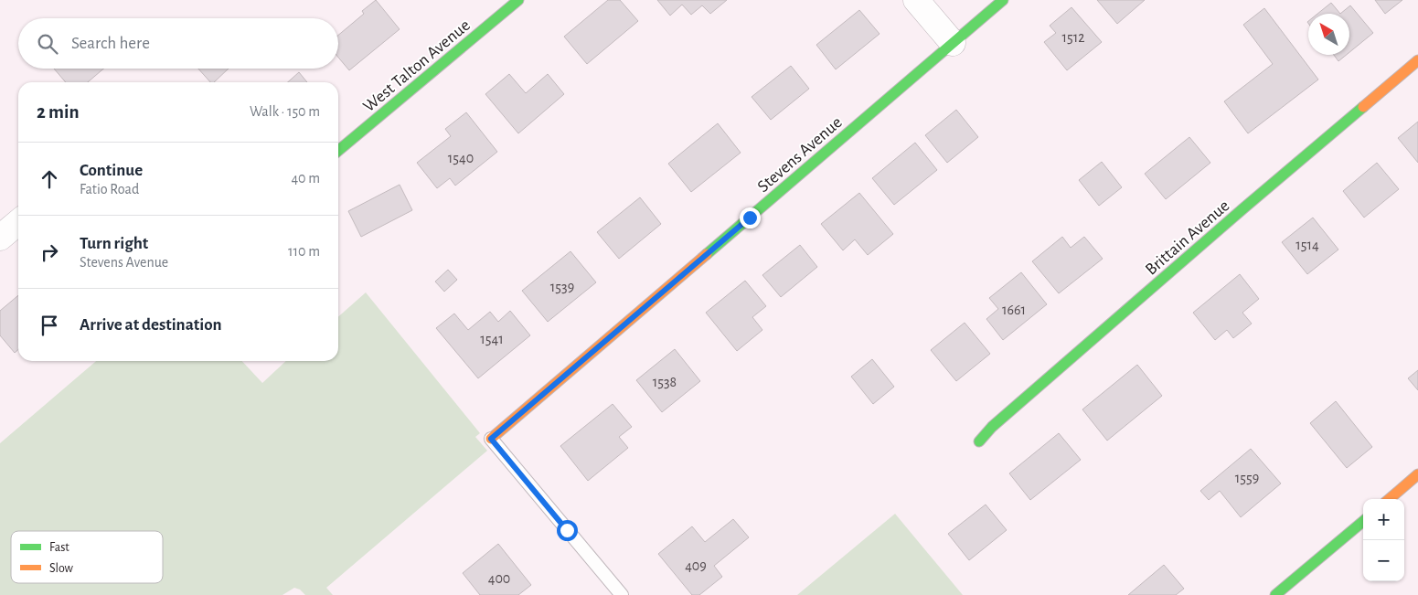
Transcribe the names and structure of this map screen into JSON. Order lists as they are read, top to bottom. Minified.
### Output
{"streets":{"street":["West Talton Avenue","Stevens Avenue","Brittain Avenue"]},"house_numbers":["1512","1540","1514","1539","1661","1541","1538","1559","409","400"],"legend":["Fast","Slow"],"north":"top left","page":{"search":"Search here","heading":["2 min","Walk · 150 m"],"list":[["Continue","Fatio Road","40 m"],["Turn right","Stevens Avenue","110 m"],"Arrive at destination"],"map_buttons":["+","−"]}}
